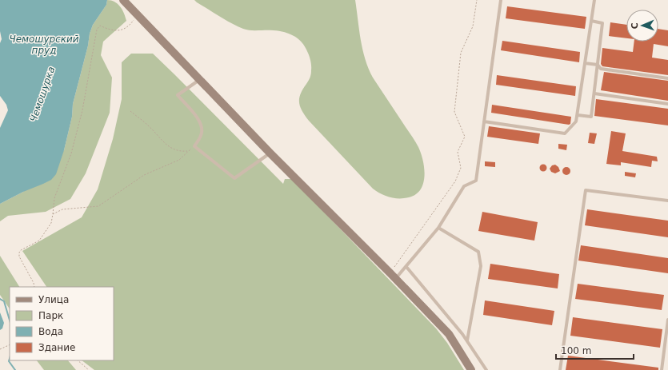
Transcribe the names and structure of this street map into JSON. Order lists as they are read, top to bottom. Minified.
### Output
{"water":["Чемошурский пруд","Чемошурка"],"legend":["Улица","Парк","Вода","Здание"],"scale_bar":"100 m","north":"left"}
